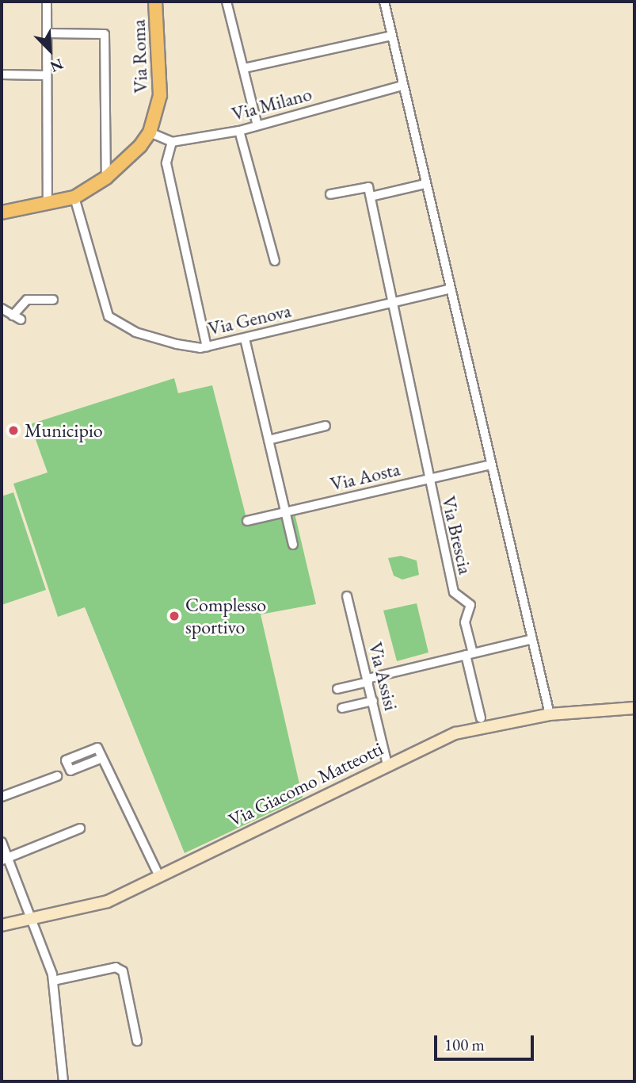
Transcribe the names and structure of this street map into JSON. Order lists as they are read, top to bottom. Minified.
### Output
{"streets":{"main road":["Via Roma"],"street":["Via Milano","Via Genova","Via Aosta","Via Brescia","Via Assisi","Via Giacomo Matteotti"]},"crossings":[["Via Aosta","Via Brescia"],["Via Assisi","Via Giacomo Matteotti"]],"places":["Municipio","Complesso sportivo"],"scale_bar":"100 m","north":"bottom right"}
